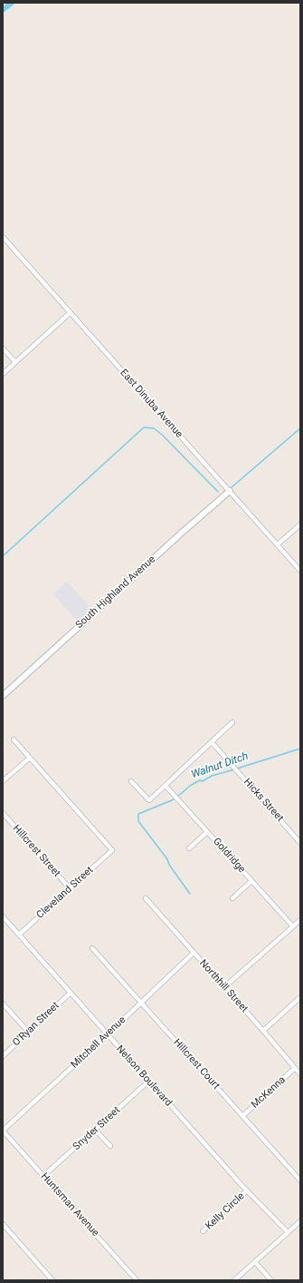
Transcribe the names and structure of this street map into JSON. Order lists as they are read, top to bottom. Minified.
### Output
{"streets":{"street":["East Dinuba Avenue","South Highland Avenue","Hicks Street","Hillcrest Street","Goldridge","Cleveland Street","Northhill Street","O'Ryan Street","Mitchell Avenue","Hillcrest Court","Nelson Boulevard","McKenna","Snyder Street","Huntsman Avenue","Kelly Circle"]},"crossings":[["East Dinuba Avenue","South Highland Avenue"],["Hillcrest Street","Cleveland Street"],["Cleveland Street","Nelson Boulevard"],["Northhill Street","Mitchell Avenue"],["Northhill Street","McKenna"],["O'Ryan Street","Nelson Boulevard"],["Mitchell Avenue","Hillcrest Court"],["Mitchell Avenue","Nelson Boulevard"],["Mitchell Avenue","Huntsman Avenue"],["Hillcrest Court","McKenna"],["Nelson Boulevard","Snyder Street"],["Nelson Boulevard","Kelly Circle"],["Snyder Street","Huntsman Avenue"]],"water":["Walnut Ditch"]}
